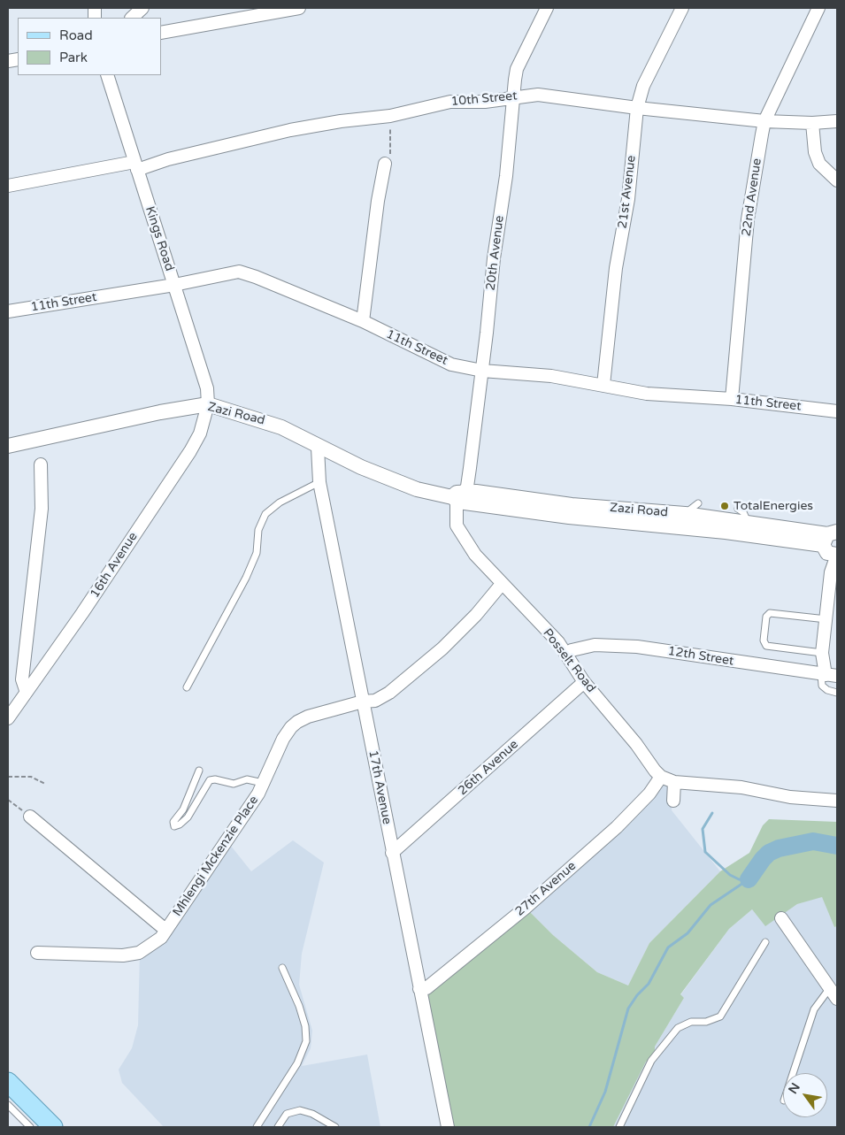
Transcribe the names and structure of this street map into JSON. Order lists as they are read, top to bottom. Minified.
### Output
{"streets":{"street":["10th Street","21st Avenue","22nd Avenue","Kings Road","20th Avenue","11th Street","Zazi Road","16th Avenue","12th Street","Posselt Road","26th Avenue","17th Avenue","Mhlengi Mckenzie Place","27th Avenue"]},"crossings":[["10th Street","21st Avenue"],["10th Street","22nd Avenue"],["10th Street","Kings Road"],["10th Street","20th Avenue"],["21st Avenue","11th Street"],["22nd Avenue","11th Street"],["Kings Road","11th Street"],["Kings Road","Zazi Road"],["Kings Road","16th Avenue"],["20th Avenue","11th Street"],["20th Avenue","Zazi Road"],["20th Avenue","Posselt Road"],["Zazi Road","16th Avenue"],["Zazi Road","Posselt Road"],["Zazi Road","17th Avenue"],["12th Street","Posselt Road"],["Posselt Road","26th Avenue"],["Posselt Road","Mhlengi Mckenzie Place"],["Posselt Road","27th Avenue"],["26th Avenue","17th Avenue"],["17th Avenue","Mhlengi Mckenzie Place"],["17th Avenue","27th Avenue"]],"places":["TotalEnergies"],"legend":["Road","Park"],"north":"top left"}
